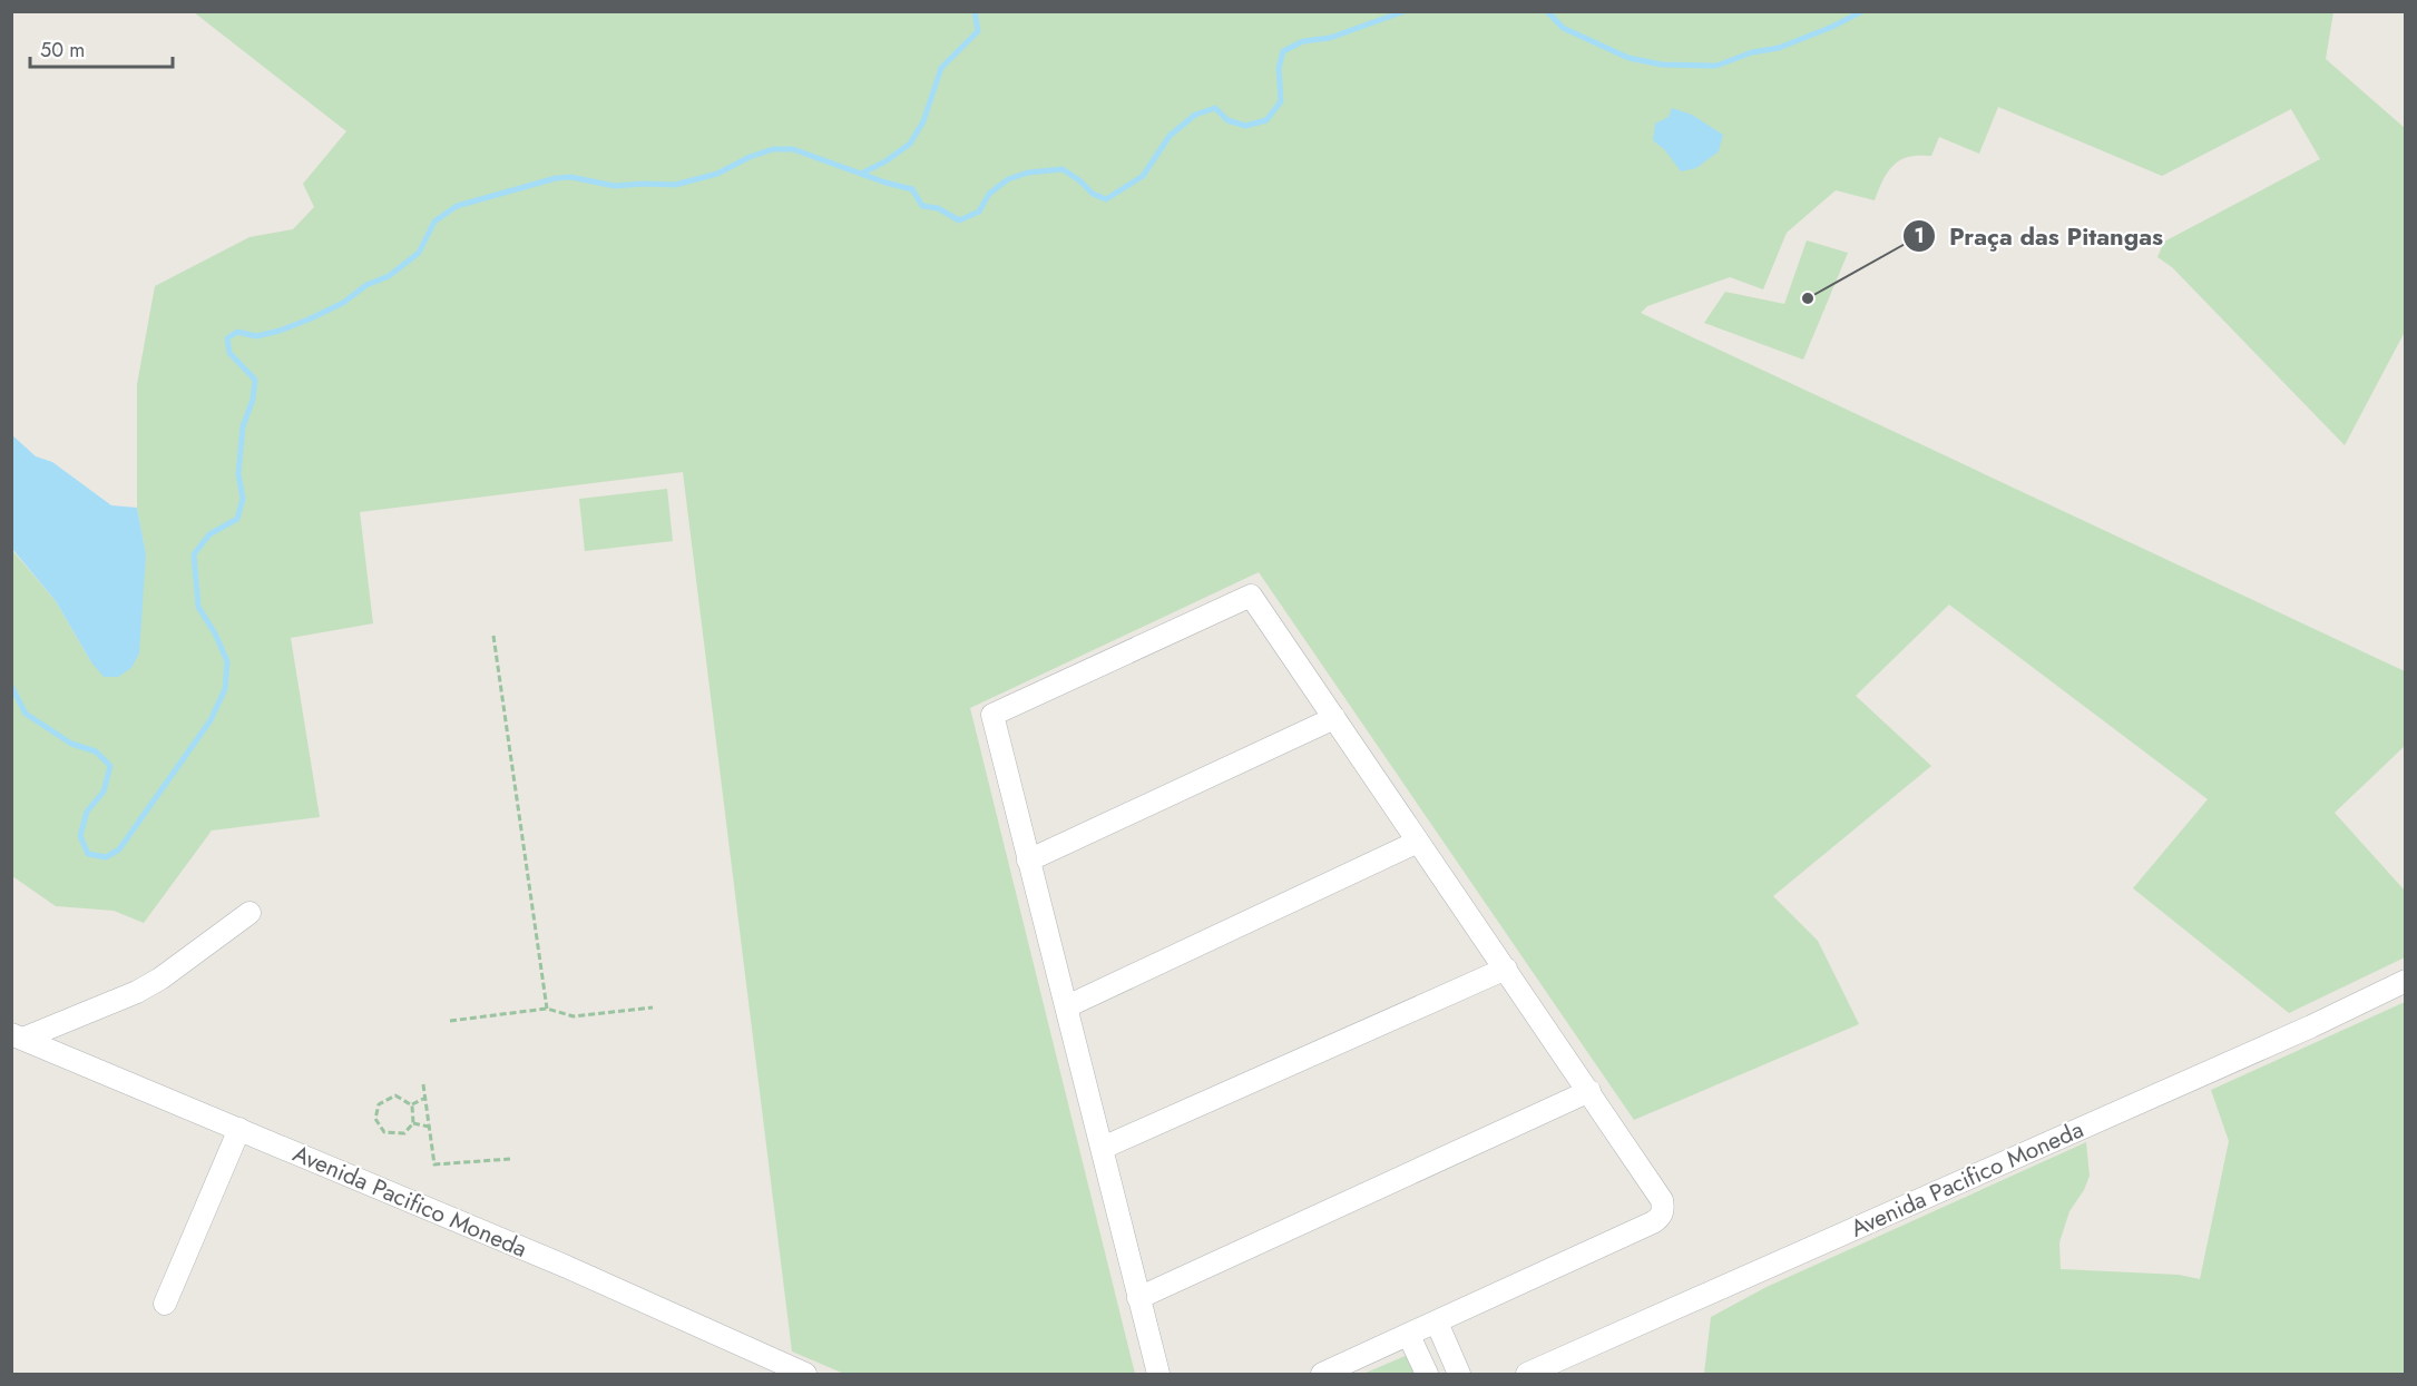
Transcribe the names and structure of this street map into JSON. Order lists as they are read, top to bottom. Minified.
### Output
{"streets":{"street":["Avenida Pacifico Moneda"]},"places":["Praça das Pitangas"],"scale_bar":"50 m"}
